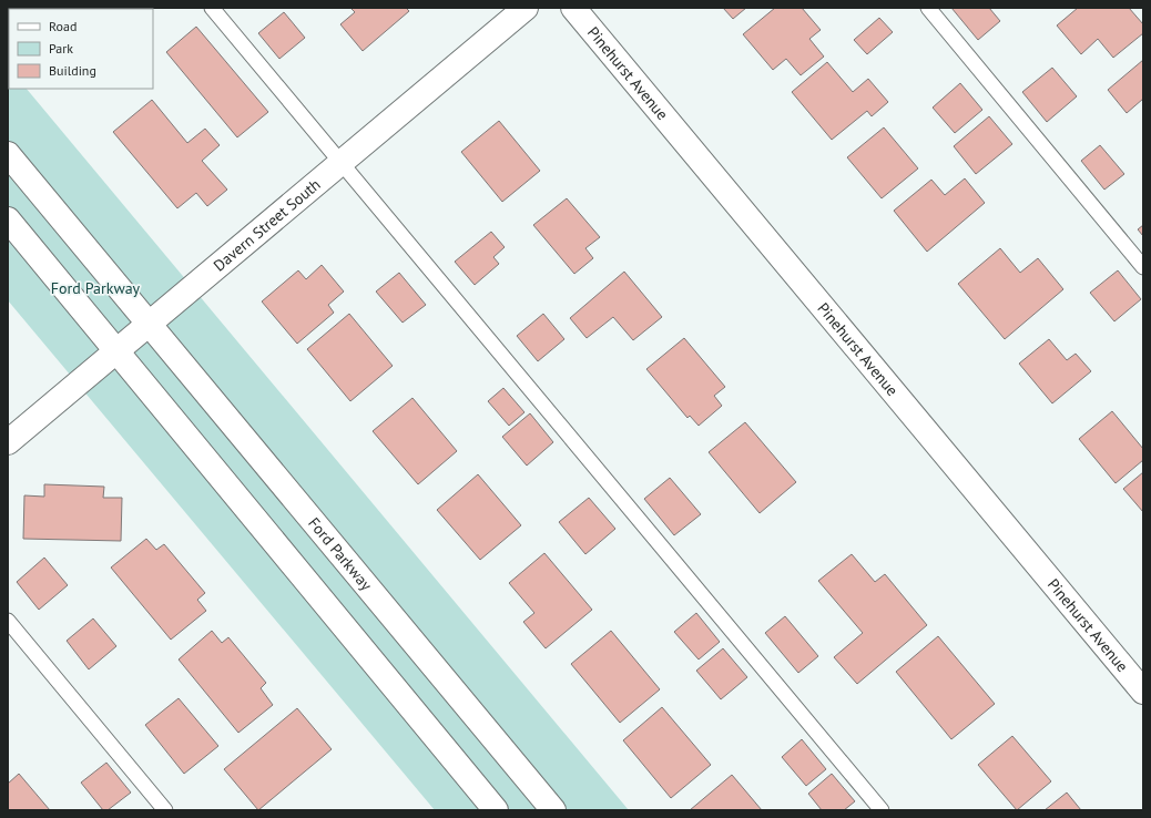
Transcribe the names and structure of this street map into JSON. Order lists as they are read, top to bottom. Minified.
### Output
{"streets":{"main road":["Pinehurst Avenue","Davern Street South","Ford Parkway"]},"crossings":[["Davern Street South","Ford Parkway"]],"parks":["Ford Parkway"],"legend":["Road","Park","Building"]}
